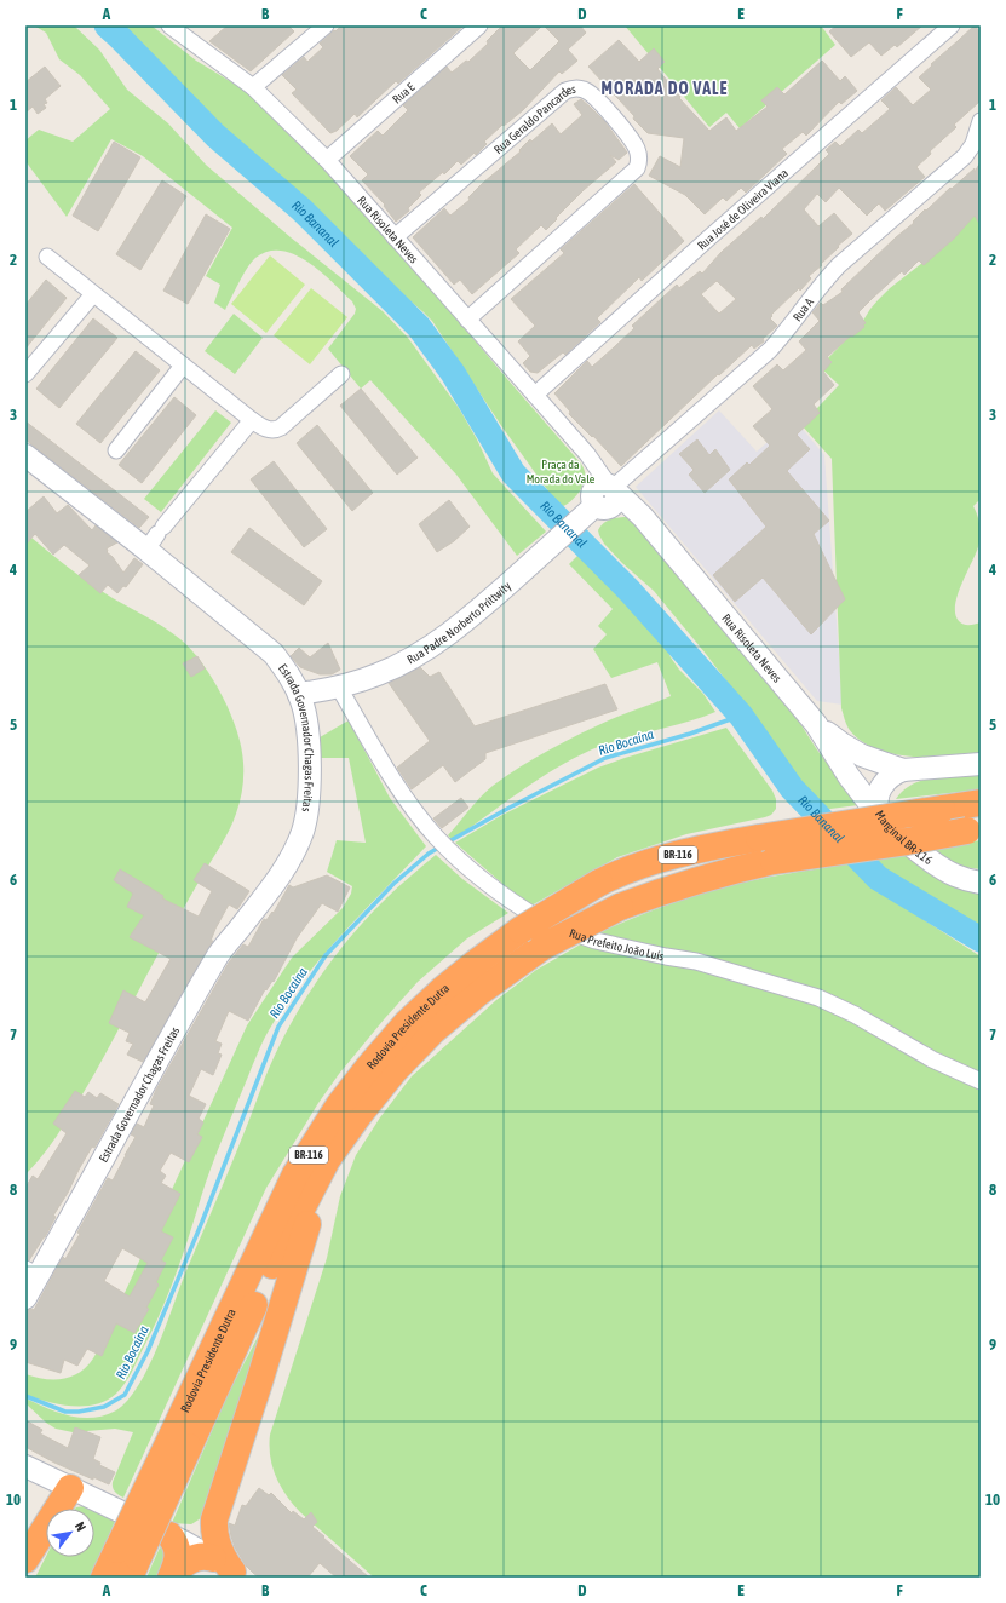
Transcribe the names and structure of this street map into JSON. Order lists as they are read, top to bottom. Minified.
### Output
{"streets":{"highway":["BR-116","Rodovia Presidente Dutra"],"main road":["Rua Risoleta Neves","Rua Padre Norberto Prittwity","Estrada Governador Chagas Freitas","Marginal BR-116"],"street":["Rua E","Rua Geraldo Pancardes","Rua José de Oliveira Viana","Rua A","Rua Prefeito João Luís"]},"crossings":[["Rua E","Rua Risoleta Neves"],["Rua Geraldo Pancardes","Rua Risoleta Neves"],["Rua José de Oliveira Viana","Rua Risoleta Neves"],["Rua Risoleta Neves","Rua A"],["Rua Risoleta Neves","Rua Padre Norberto Prittwity"],["Rua Risoleta Neves","Marginal BR-116"],["Rua A","Rua Padre Norberto Prittwity"],["Rua Padre Norberto Prittwity","Estrada Governador Chagas Freitas"],["Rua Padre Norberto Prittwity","Rua Prefeito João Luís"]],"districts":["MORADA DO VALE"],"water":["Rio Bananal","Rio Bocaína"],"parks":["Praça da Morada do Vale"],"north":"top right","grid":{"columns":["A","B","C","D","E","F"],"rows":["1","2","3","4","5","6","7","8","9","10"]}}
